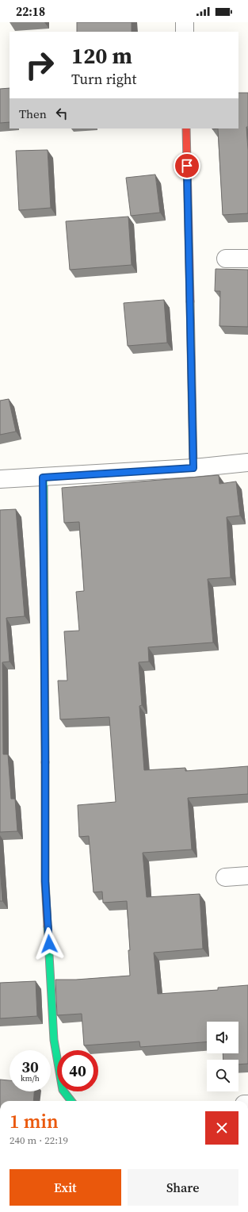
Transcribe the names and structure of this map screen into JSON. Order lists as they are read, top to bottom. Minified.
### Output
{"page":{"status":"22:18","turn":["120 m","Turn right"],"then":"Then","speed":"30 km/h","limit":"40","heading":["1 min","240 m · 22:19"],"buttons":["Exit","Share"]}}
